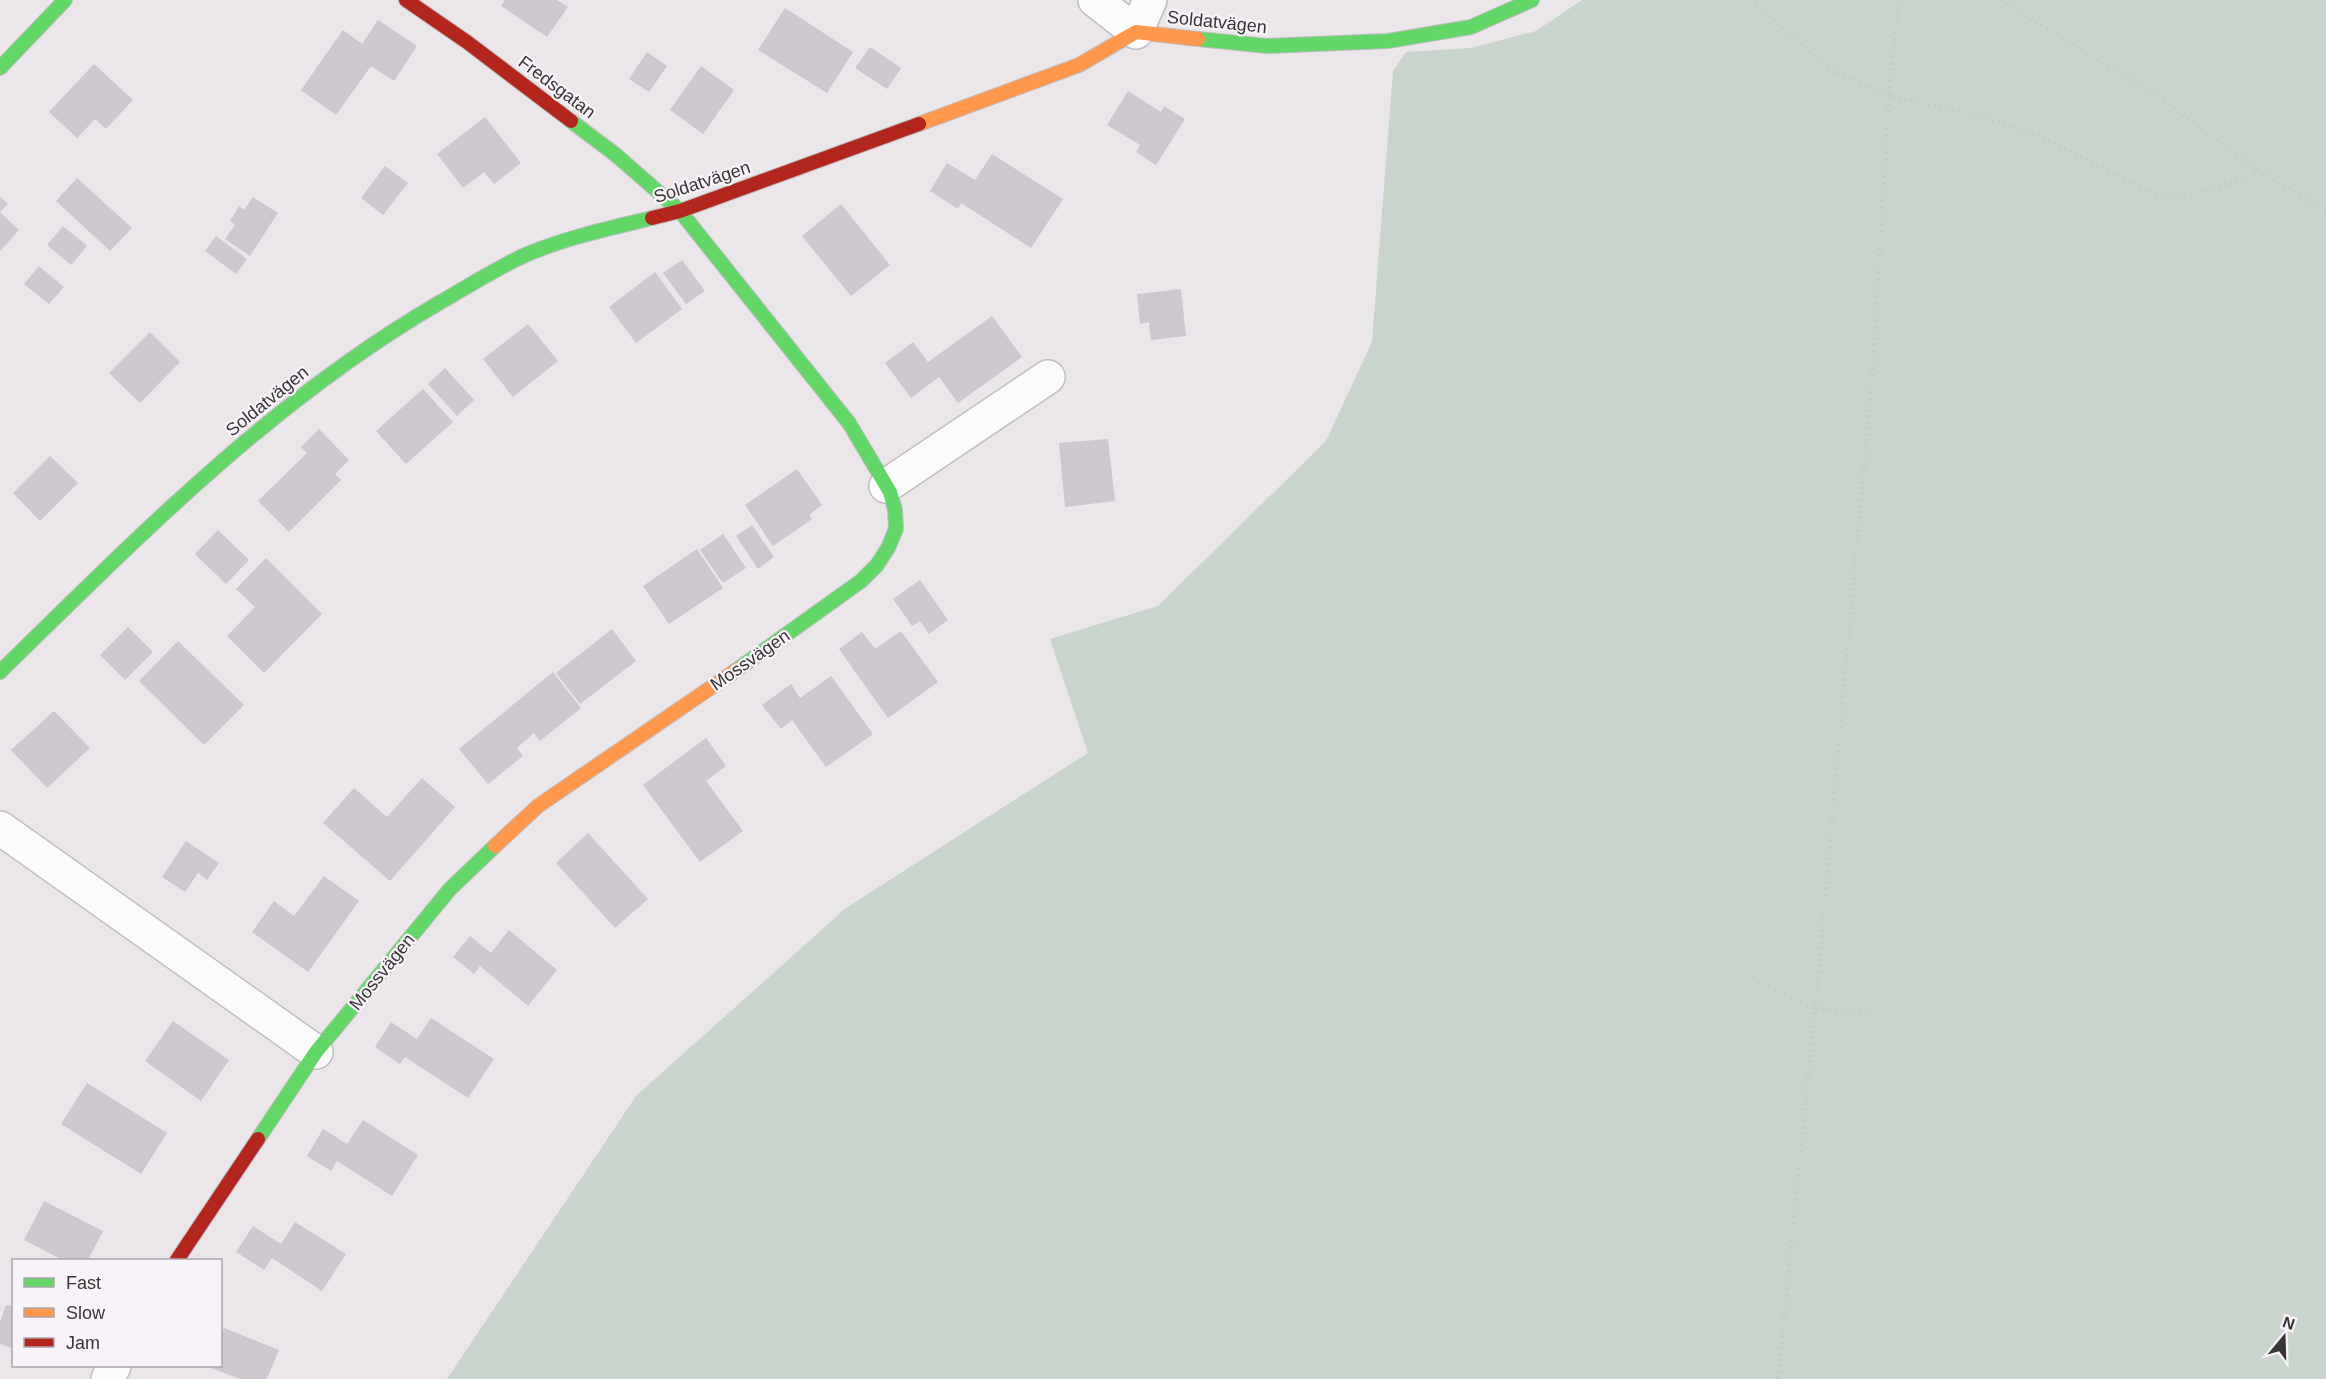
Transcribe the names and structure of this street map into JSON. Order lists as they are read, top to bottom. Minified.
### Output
{"streets":{"street":["Soldatvägen","Fredsgatan","Mossvägen"]},"crossings":[["Soldatvägen","Fredsgatan"],["Soldatvägen","Mossvägen"],["Fredsgatan","Mossvägen"]],"legend":["Fast","Slow","Jam"],"north":"top"}
